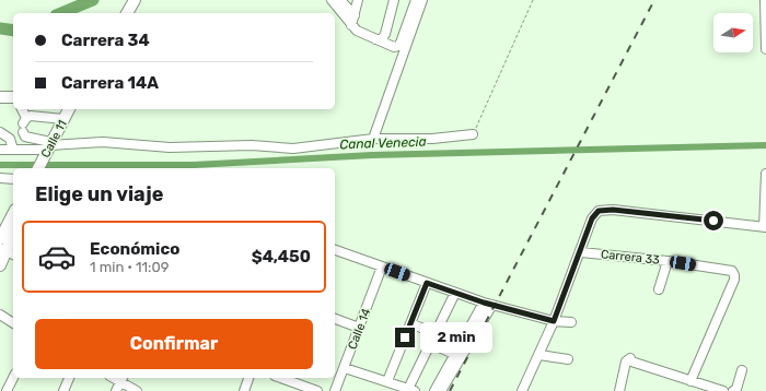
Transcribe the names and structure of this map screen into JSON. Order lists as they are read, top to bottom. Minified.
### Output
{"streets":{"main road":["Calle 11"],"street":["Carrera 33","Calle 14"]},"water":["Canal Venecia"],"north":"right","page":{"banner":["Carrera 34","Carrera 14A"],"heading":"Elige un viaje","list":[{"name":"Económico","note":"1 min · 11:09","value":"$4,450"}],"buttons":"Confirmar","bubble":"2 min"}}
